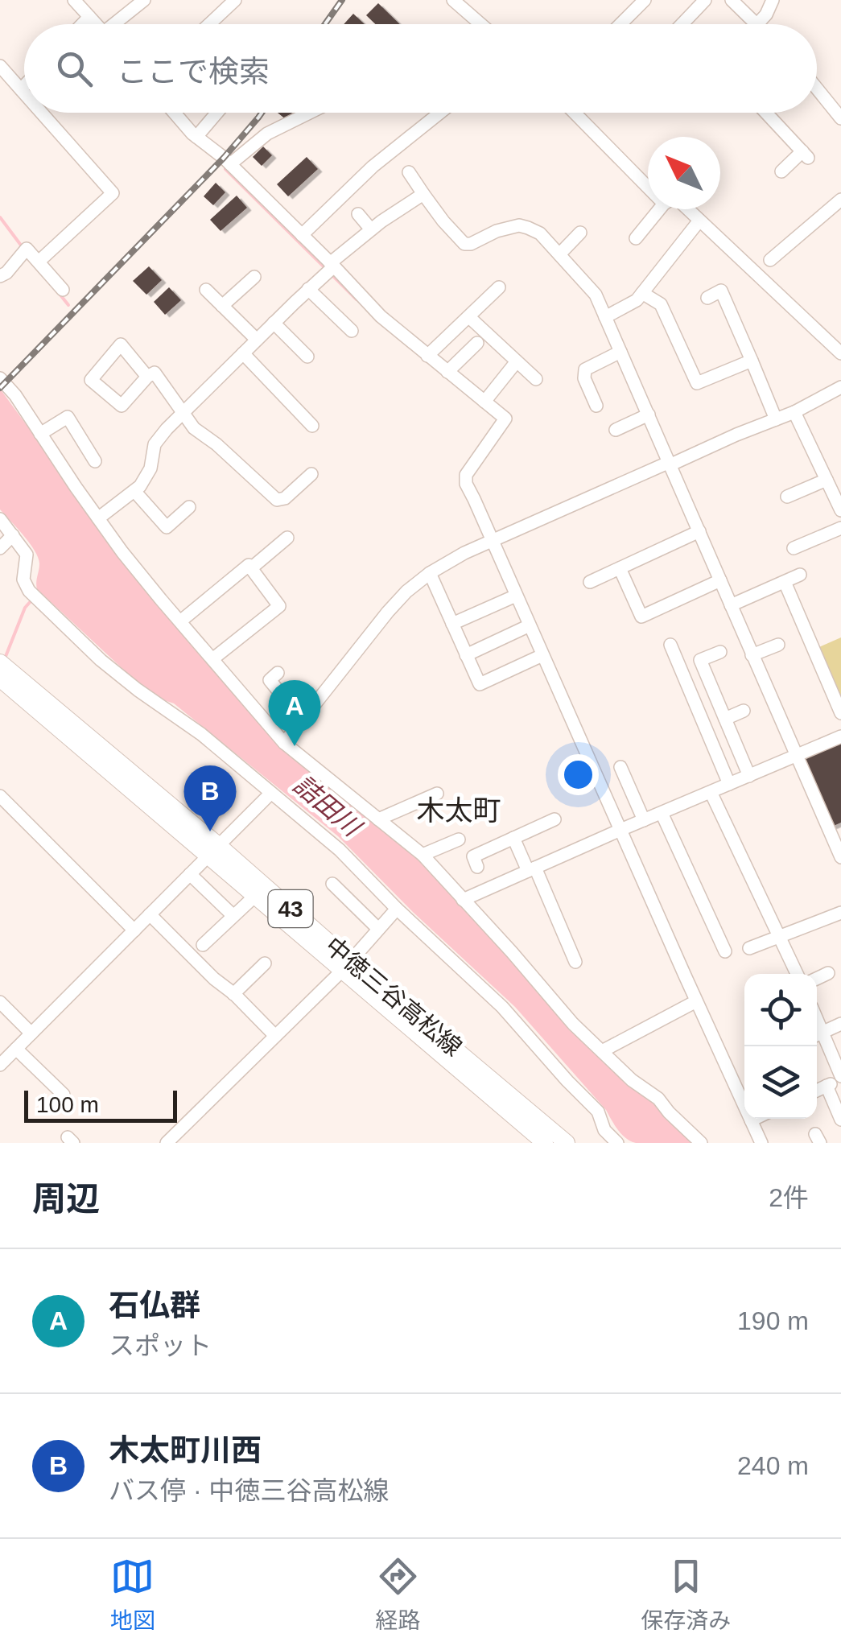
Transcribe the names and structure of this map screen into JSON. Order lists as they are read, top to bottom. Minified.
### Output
{"streets":{"main road":["43","中徳三谷高松線"]},"districts":["木太町"],"water":["詰田川"],"scale_bar":"100 m","north":"top left","page":{"search":"ここで検索","pins":["A","B"],"scale":"100 m","heading":["周辺","2件"],"list":[{"mark":"A","name":"石仏群","note":"スポット","value":"190 m"},{"mark":"B","name":"木太町川西","note":"バス停 · 中徳三谷高松線","value":"240 m"}],"nav":["地図","経路","保存済み"]}}
